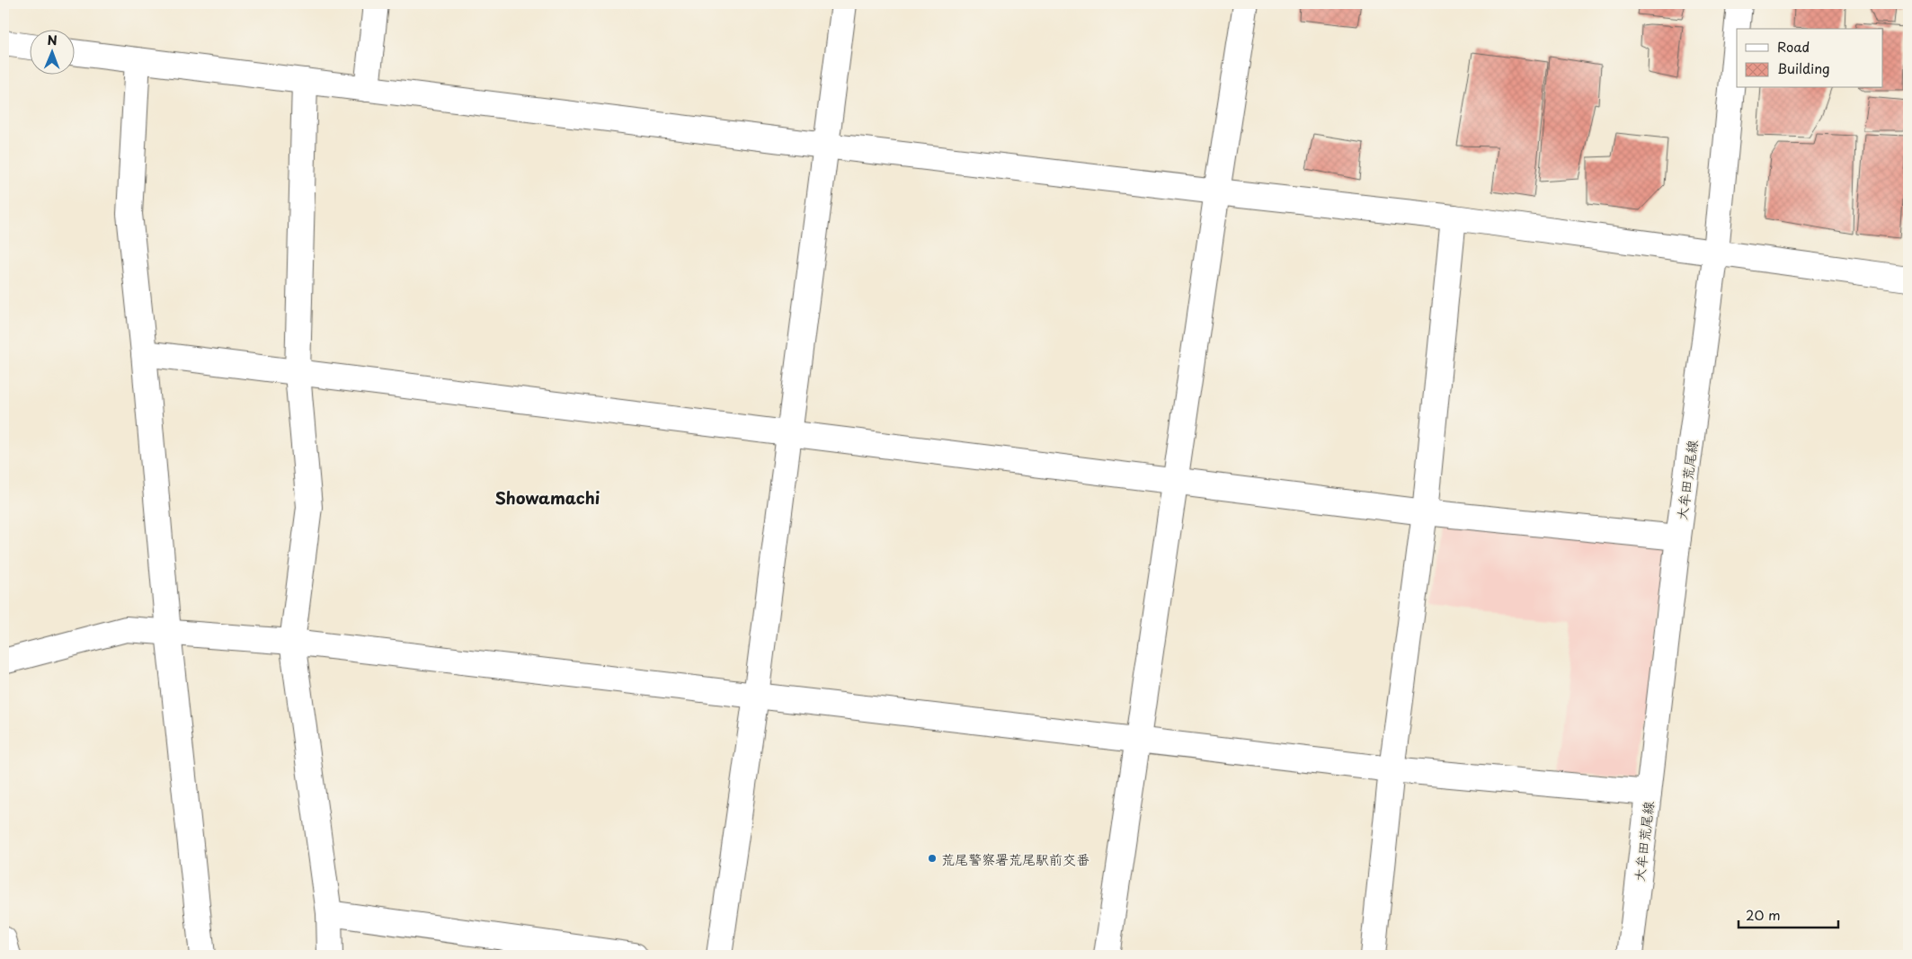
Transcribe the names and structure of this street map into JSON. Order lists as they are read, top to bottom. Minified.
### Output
{"streets":{"street":["大牟田荒尾線"]},"districts":["Showamachi"],"places":["荒尾警察署荒尾駅前交番"],"legend":["Road","Building"],"scale_bar":"20 m","north":"top"}
